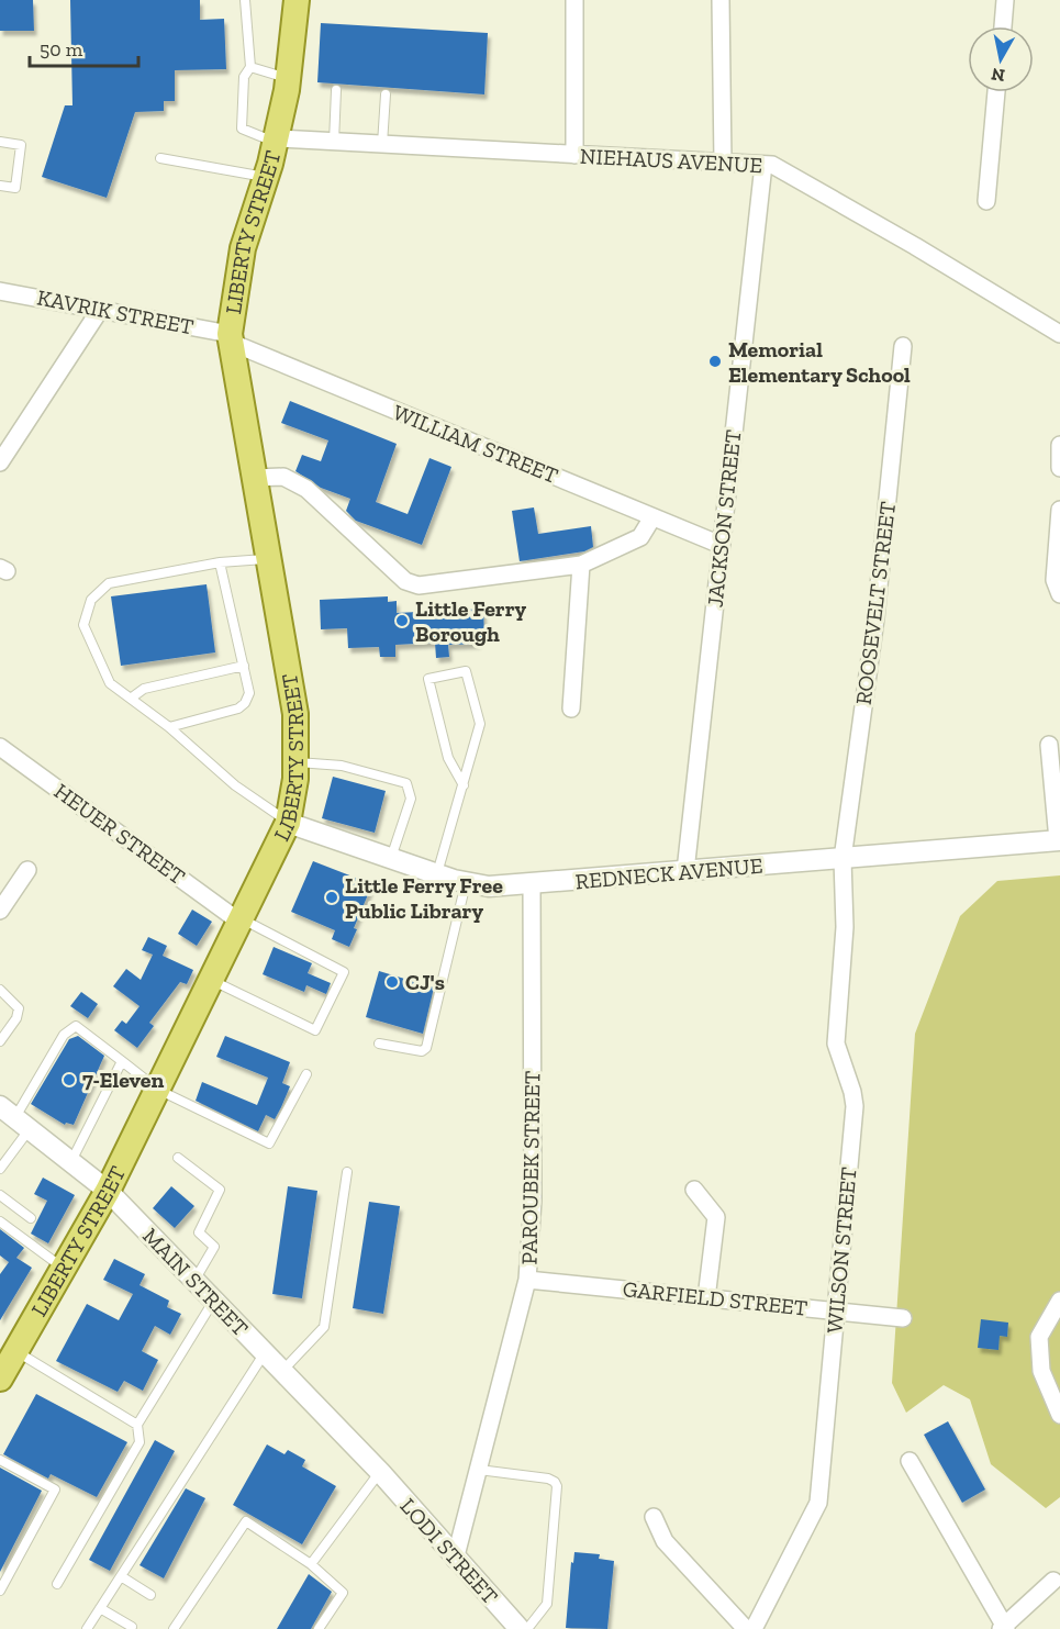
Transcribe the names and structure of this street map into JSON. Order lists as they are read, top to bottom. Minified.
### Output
{"streets":{"main road":["LIBERTY STREET"],"street":["NIEHAUS AVENUE","KAVRIK STREET","WILLIAM STREET","JACKSON STREET","ROOSEVELT STREET","HEUER STREET","REDNECK AVENUE","PAROUBEK STREET","WILSON STREET","MAIN STREET","GARFIELD STREET","LODI STREET"]},"crossings":[["NIEHAUS AVENUE","LIBERTY STREET"],["NIEHAUS AVENUE","JACKSON STREET"],["LIBERTY STREET","KAVRIK STREET"],["LIBERTY STREET","WILLIAM STREET"],["LIBERTY STREET","HEUER STREET"],["LIBERTY STREET","REDNECK AVENUE"],["LIBERTY STREET","MAIN STREET"],["KAVRIK STREET","WILLIAM STREET"],["WILLIAM STREET","JACKSON STREET"],["JACKSON STREET","REDNECK AVENUE"],["ROOSEVELT STREET","REDNECK AVENUE"],["ROOSEVELT STREET","WILSON STREET"],["REDNECK AVENUE","PAROUBEK STREET"],["REDNECK AVENUE","WILSON STREET"],["PAROUBEK STREET","GARFIELD STREET"],["PAROUBEK STREET","LODI STREET"],["WILSON STREET","GARFIELD STREET"],["MAIN STREET","LODI STREET"]],"places":["Memorial Elementary School","Little Ferry Borough","Little Ferry Free Public Library","CJ's","7-Eleven"],"scale_bar":"50 m","north":"bottom"}
